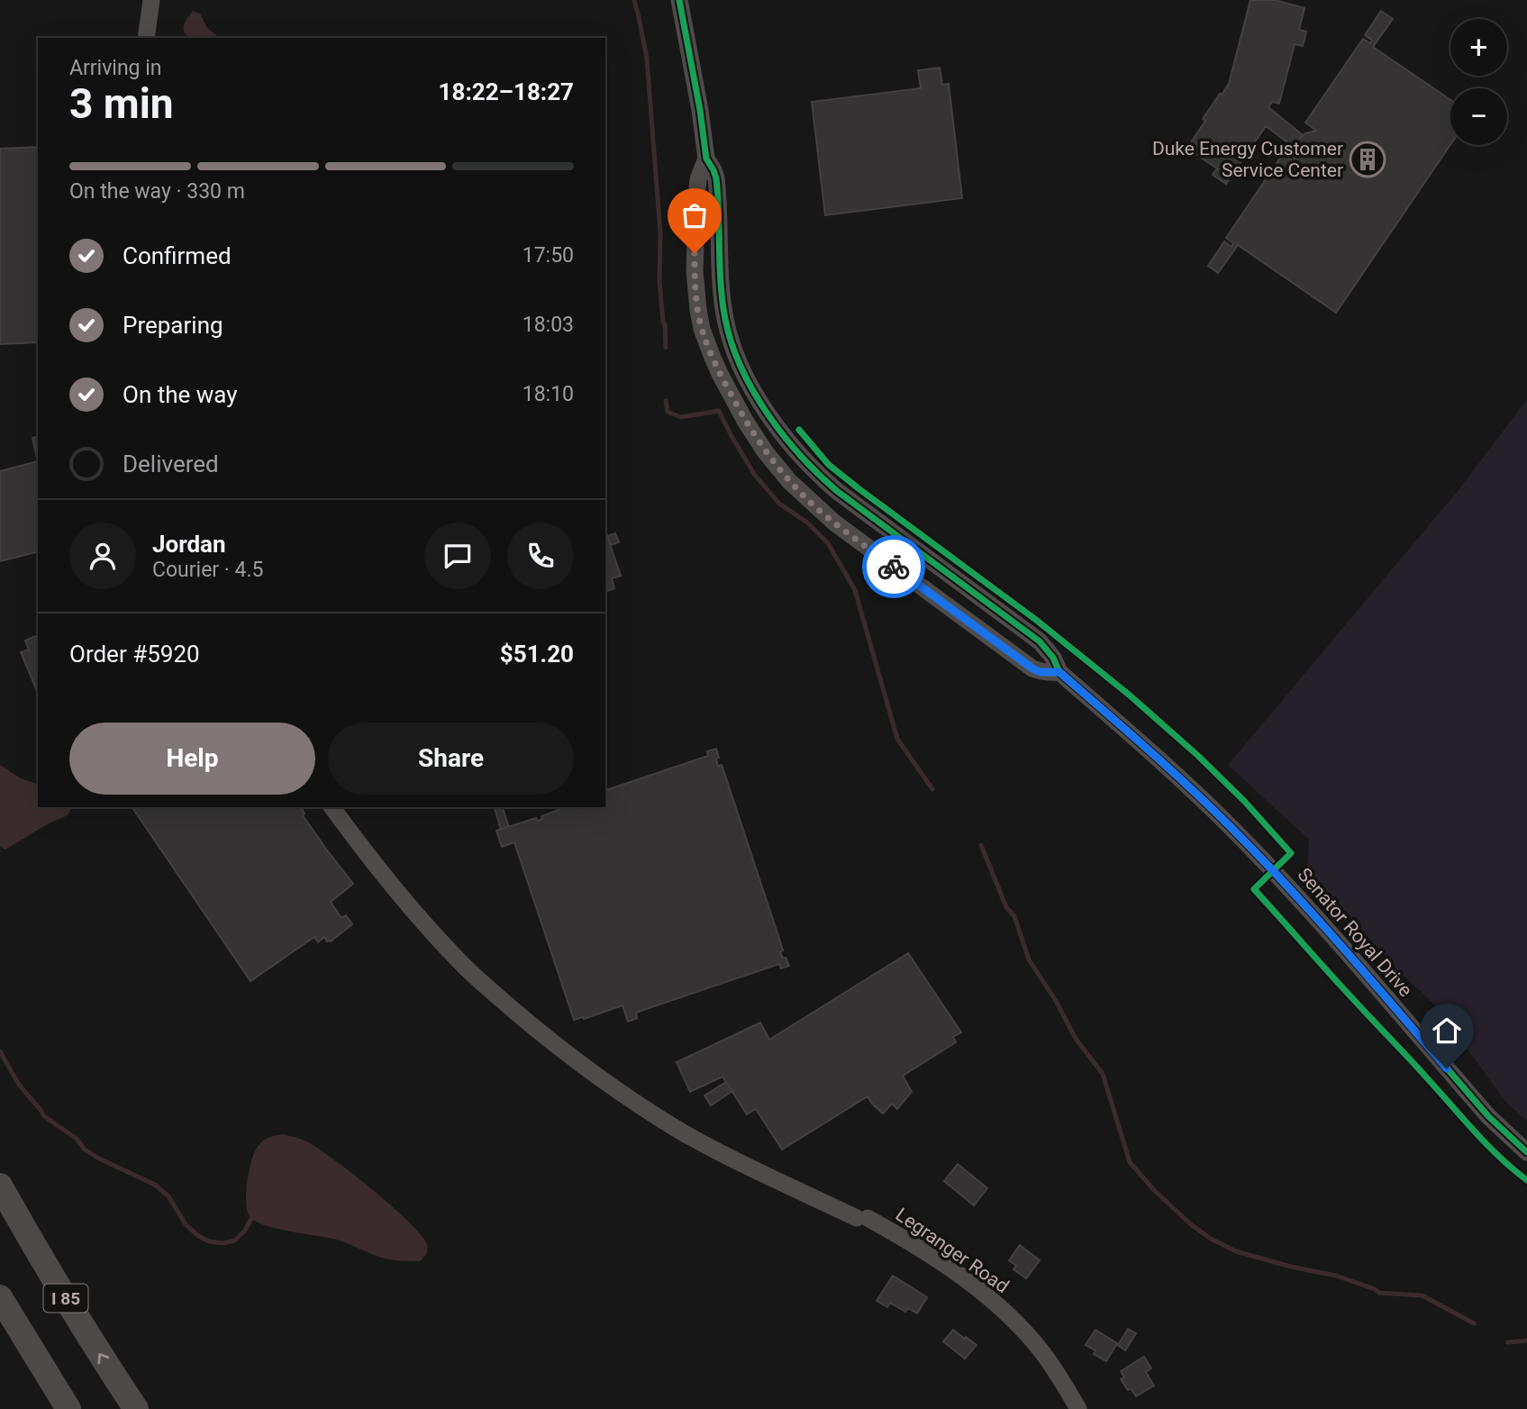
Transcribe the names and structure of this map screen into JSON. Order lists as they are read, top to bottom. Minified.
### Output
{"streets":{"highway":["I 85"],"street":["Senator Royal Drive","Legranger Road"]},"places":{"building":["Duke Energy Customer Service Center"]},"page":{"map_buttons":["+","−"],"heading":["3 min","Arriving in","18:22–18:27"],"panel":["Jordan","Courier · 4.5","Order #5920","$51.20"],"bar":"On the way · 330 m","list":[["Confirmed","17:50"],["Preparing","18:03"],["On the way","18:10"],"Delivered"],"buttons":["Help","Share"]}}
